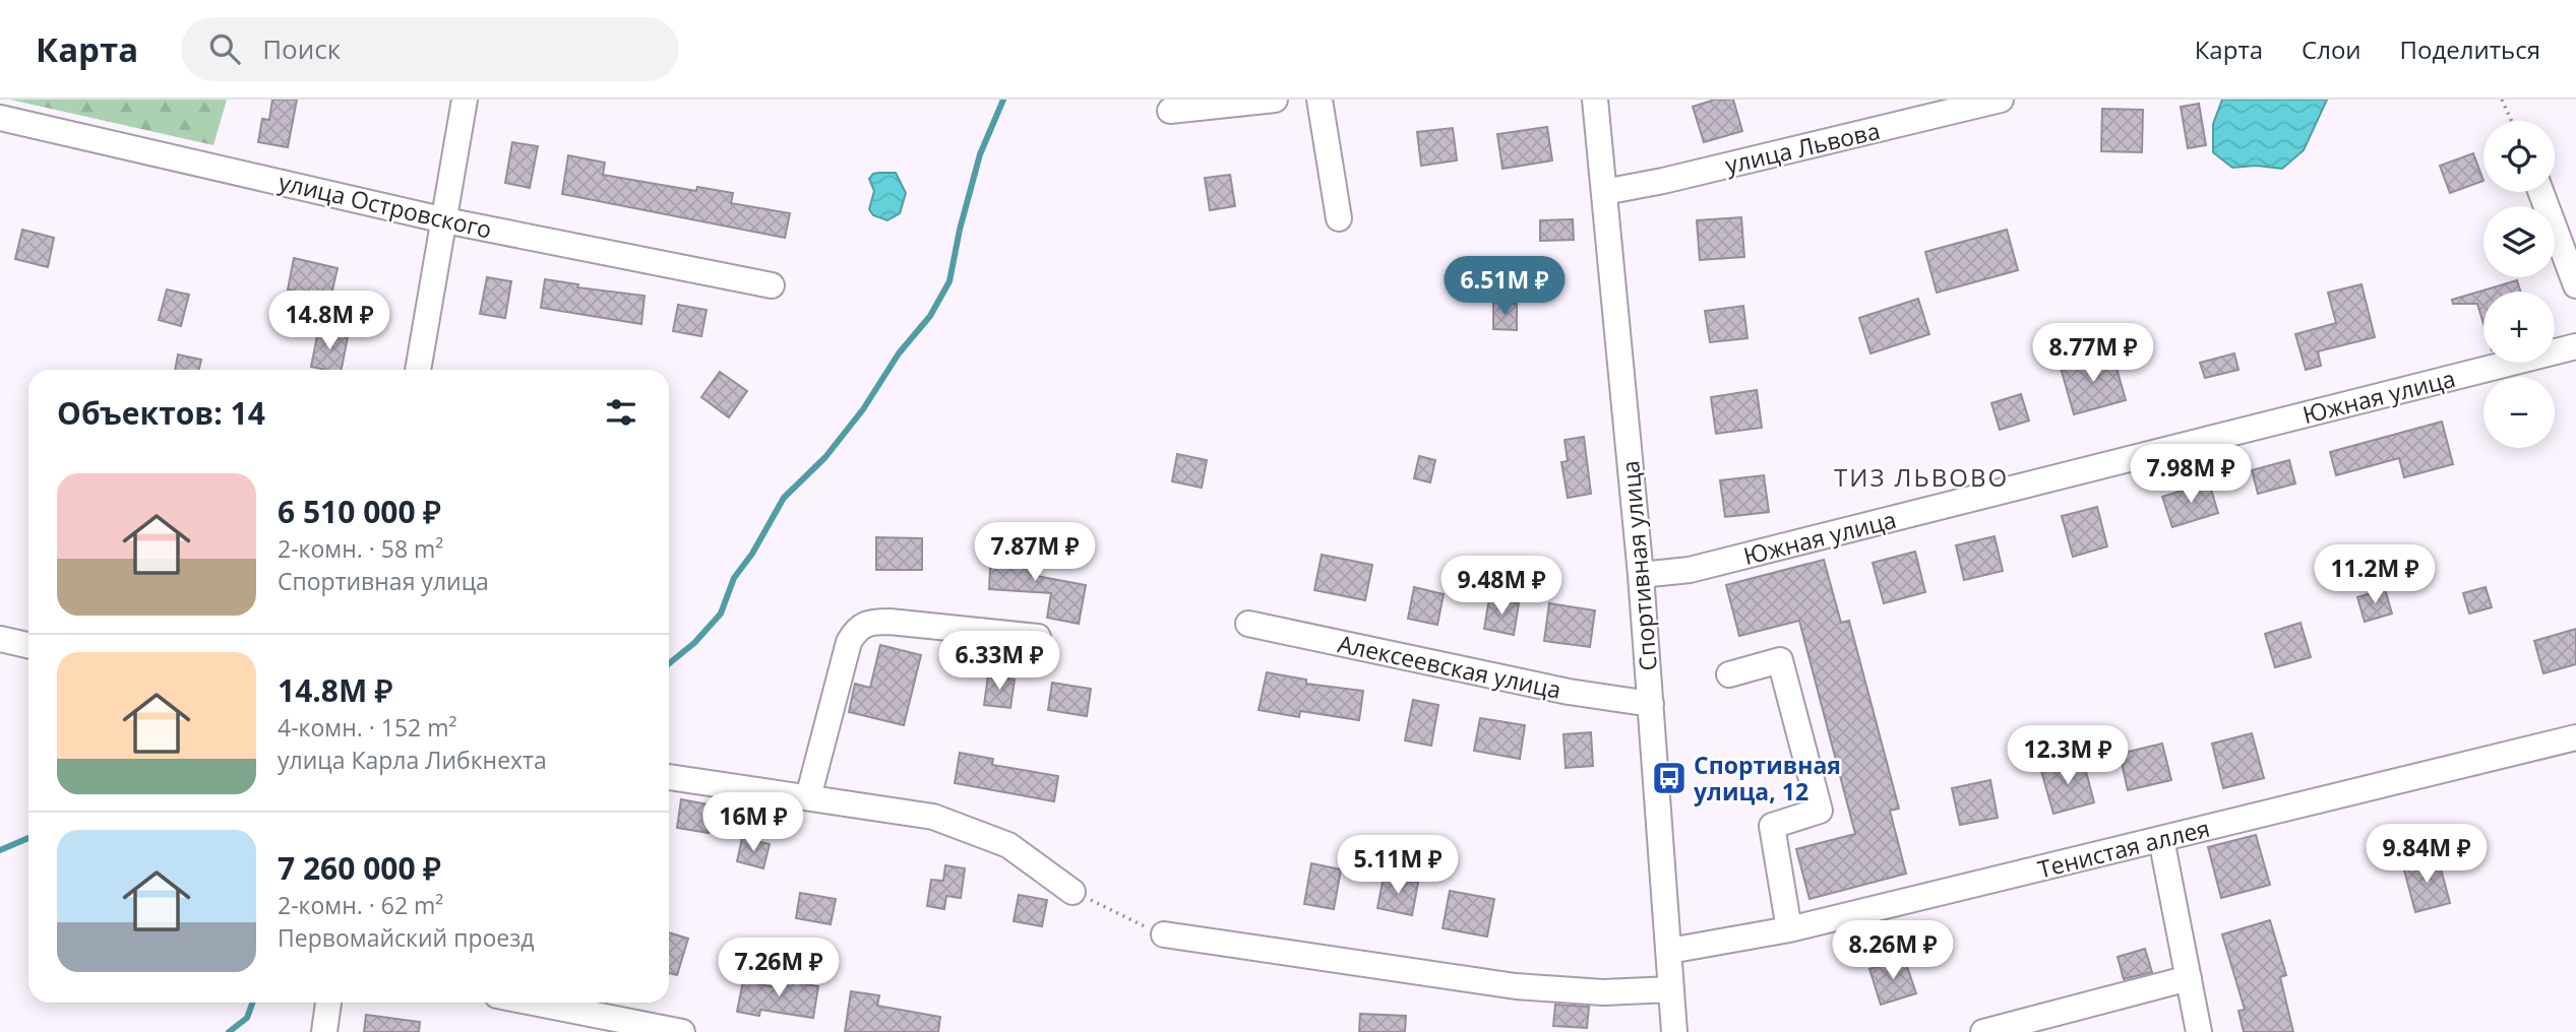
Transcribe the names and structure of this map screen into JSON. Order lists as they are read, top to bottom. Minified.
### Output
{"streets":{"street":["улица Львова","улица Островского","Южная улица","Спортивная улица","Алексеевская улица","Тенистая аллея"]},"crossings":[["улица Львова","Спортивная улица"],["Южная улица","Спортивная улица"],["Спортивная улица","Алексеевская улица"],["Спортивная улица","Тенистая аллея"]],"districts":["ТИЗ ЛЬВОВО"],"places":{"bus stop":["Спортивная улица, 12"]},"page":{"header":"Карта","search":"Поиск","nav":["Карта","Слои","Поделиться"],"map_buttons":["+","−"],"price":["6.51M ₽","14.8M ₽","8.77M ₽","7.98M ₽","7.87M ₽","11.2M ₽","9.48M ₽","6.33M ₽","12.3M ₽","16M ₽","9.84M ₽","5.11M ₽","8.26M ₽","7.26M ₽"],"heading":"Объектов: 14","list":[{"name":"6 510 000 ₽","note":"2-комн. · 58 m² · Спортивная улица"},{"name":"14.8M ₽","note":"4-комн. · 152 m² · улица Карла Либкнехта"},{"name":"7 260 000 ₽","note":"2-комн. · 62 m² · Первомайский проезд"}]}}
